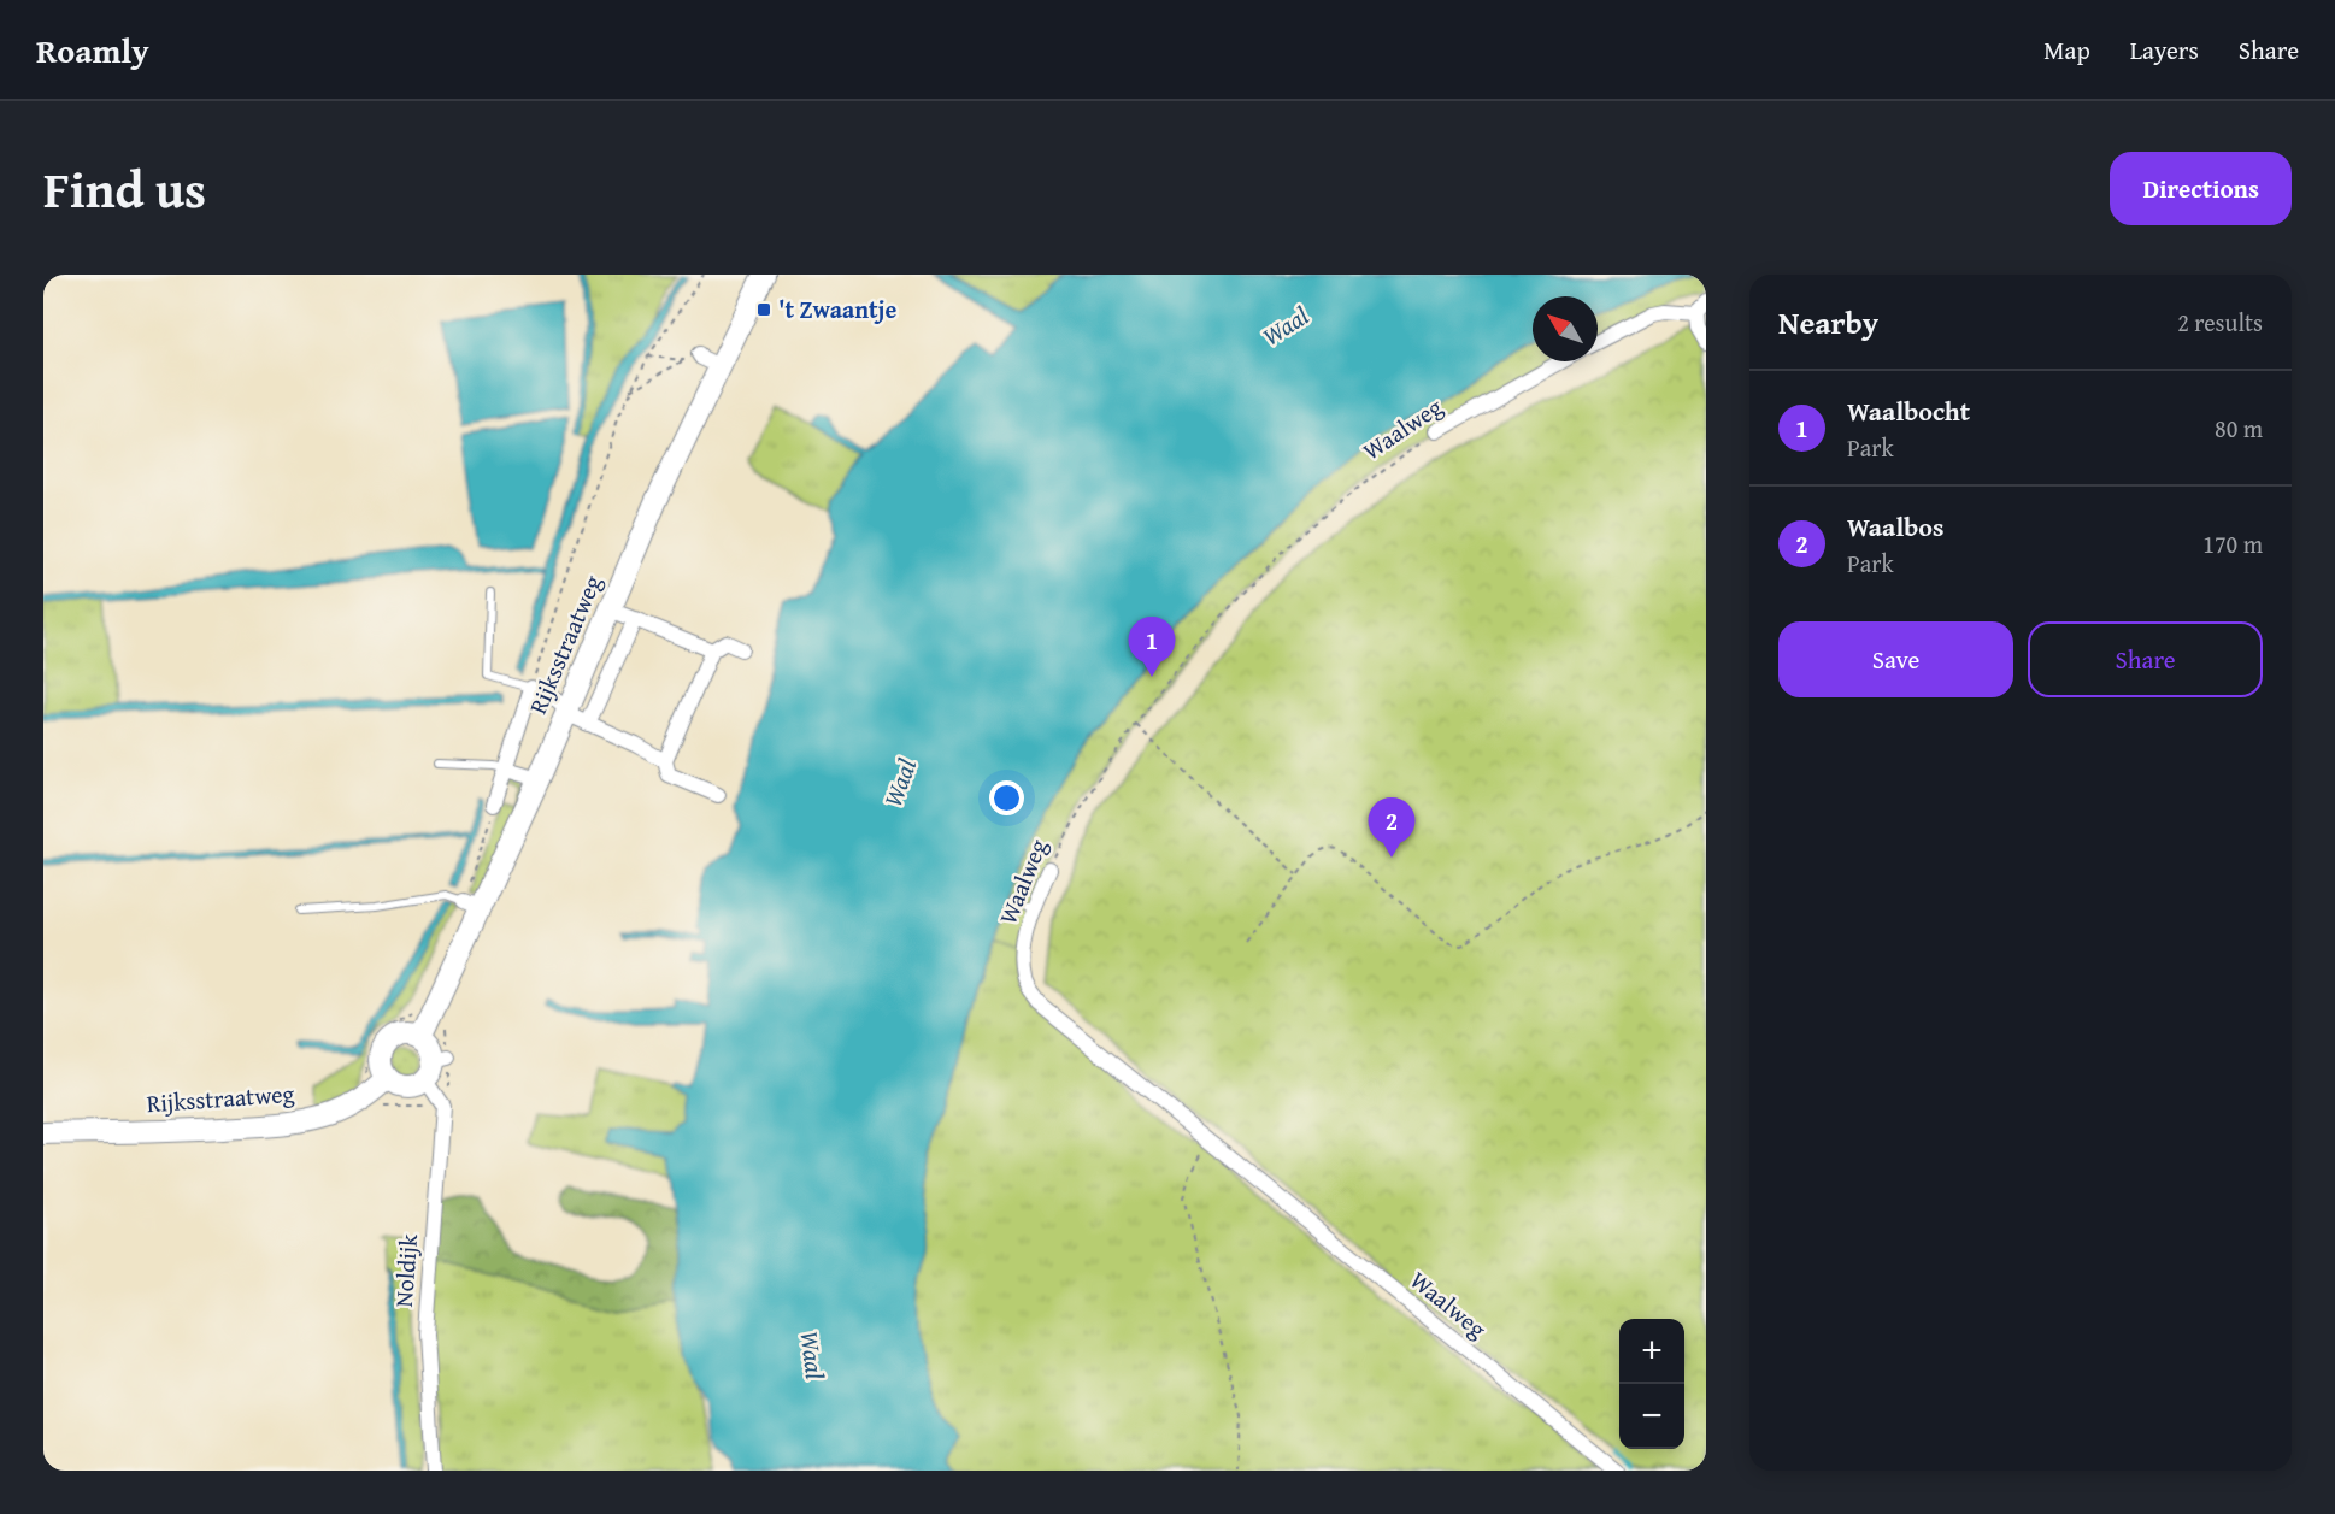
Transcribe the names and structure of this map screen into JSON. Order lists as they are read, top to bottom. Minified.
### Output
{"streets":{"street":["Waalweg","Rijksstraatweg","Noldijk"]},"water":["Waal"],"places":{"transit":["'t Zwaantje"]},"north":"top left","page":{"header":"Roamly","nav":["Map","Layers","Share"],"title":"Find us","buttons":["Directions",["Save","Share"]],"heading":["Nearby","2 results"],"list":[{"mark":"1","name":"Waalbocht","note":"Park","value":"80 m"},{"mark":"2","name":"Waalbos","note":"Park","value":"170 m"}],"pins":["1","2"],"map_buttons":["+","−"]}}
